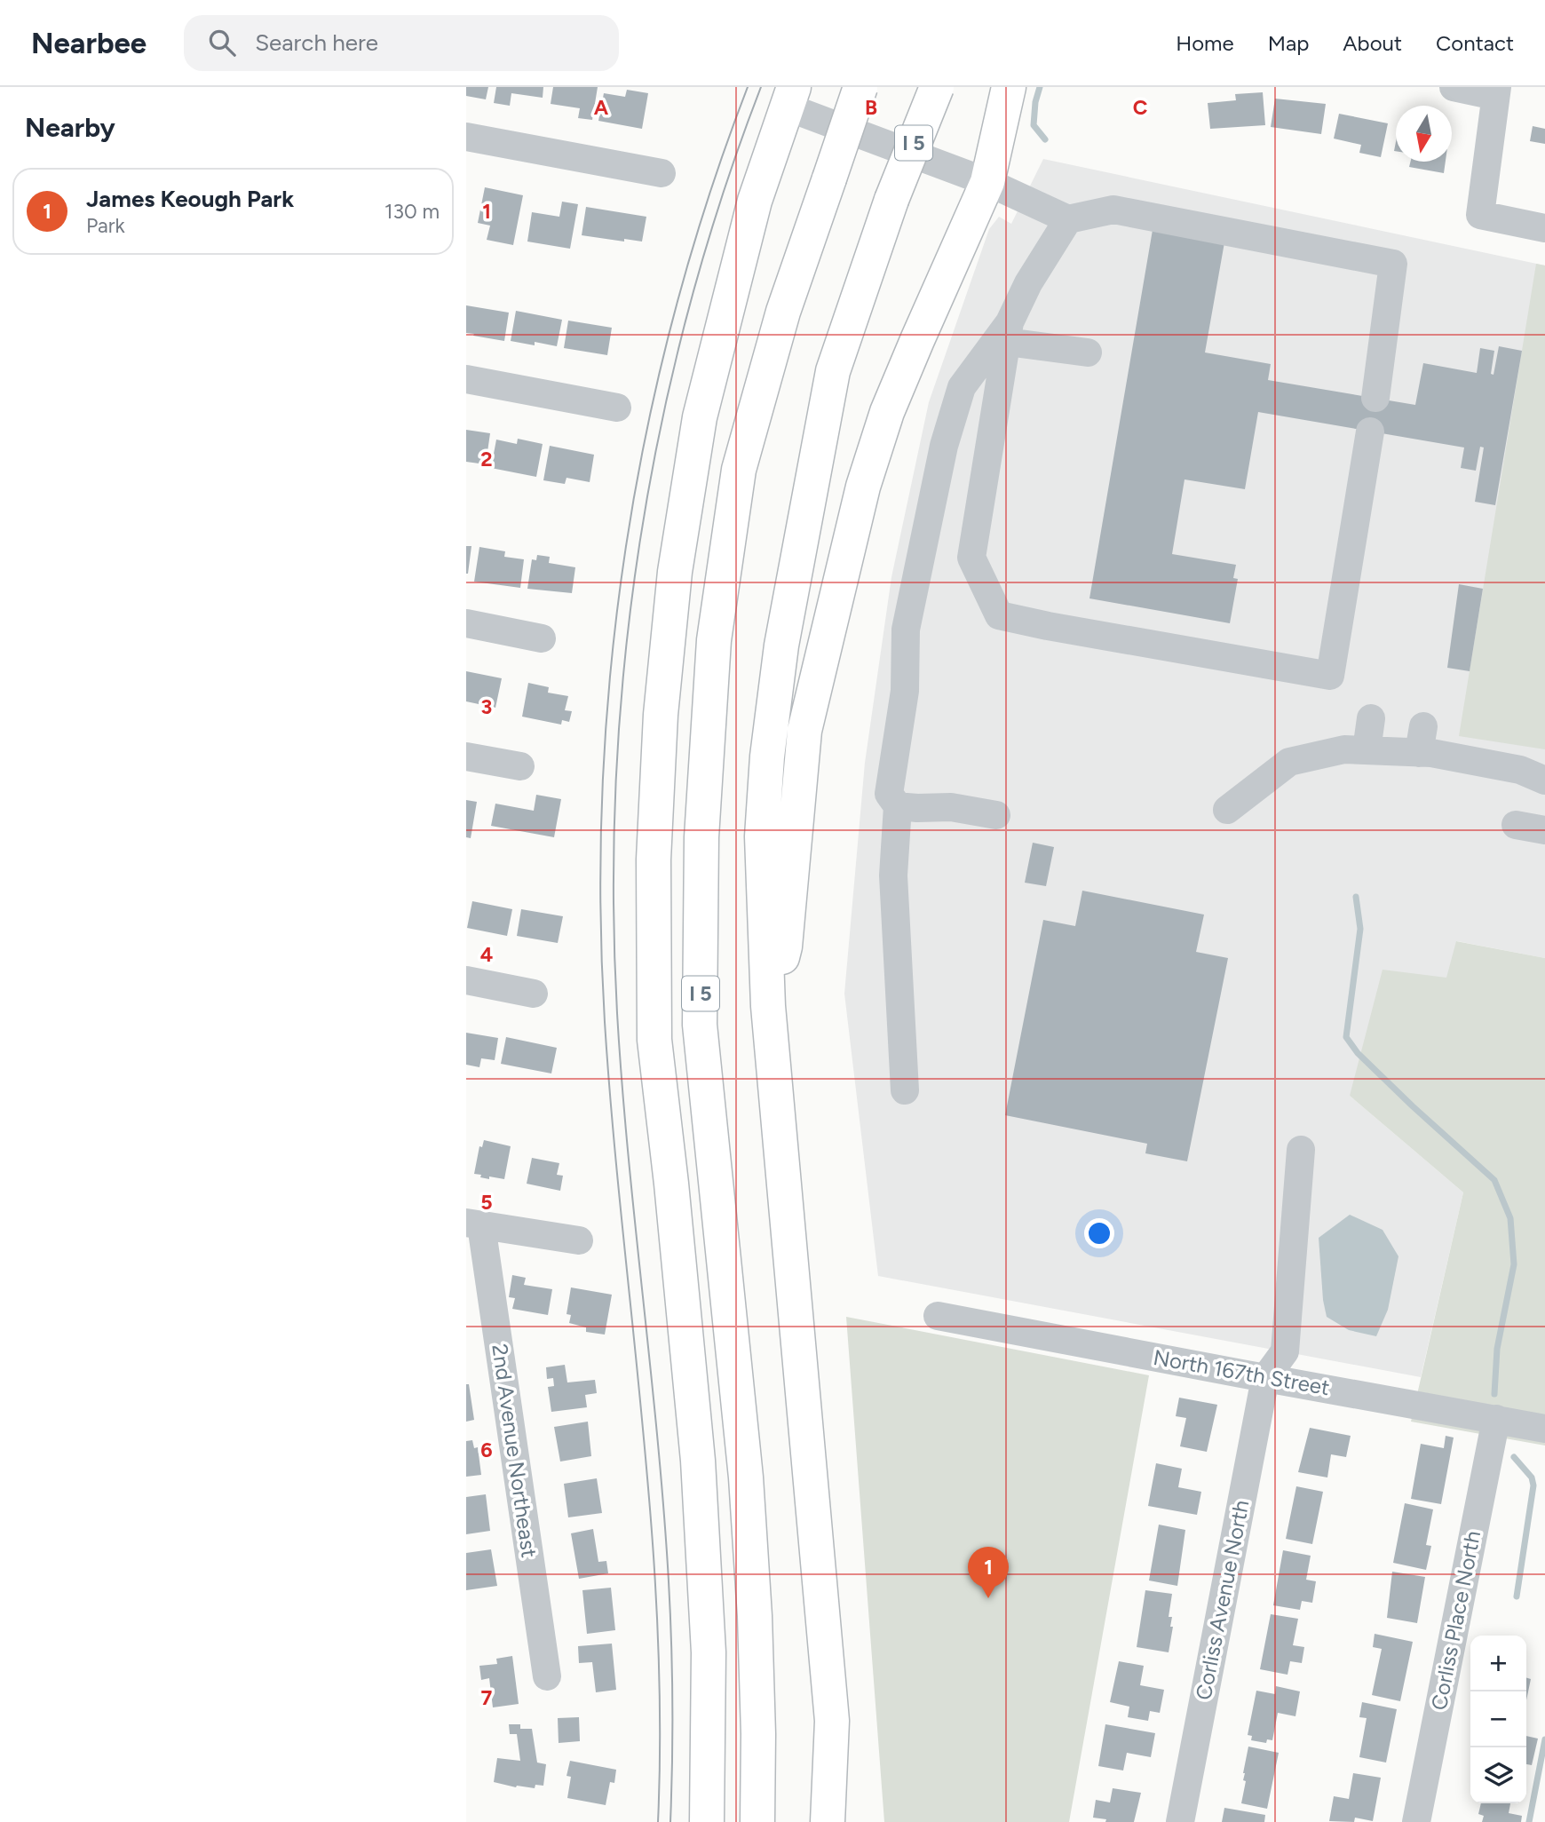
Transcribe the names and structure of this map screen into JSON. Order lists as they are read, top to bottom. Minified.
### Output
{"streets":{"highway":["I 5"],"street":["North 167th Street","2nd Avenue Northeast","Corliss Avenue North","Corliss Place North"]},"crossings":[["North 167th Street","Corliss Avenue North"],["North 167th Street","Corliss Place North"]],"north":"bottom","page":{"header":"Nearbee","search":"Search here","nav":["Home","Map","About","Contact"],"heading":"Nearby","list":[{"mark":"1","name":"James Keough Park","note":"Park","value":"130 m"}],"pins":"1","map_buttons":["+","−"]},"grid":{"columns":["A","B","C"],"rows":["1","2","3","4","5","6","7"]}}
